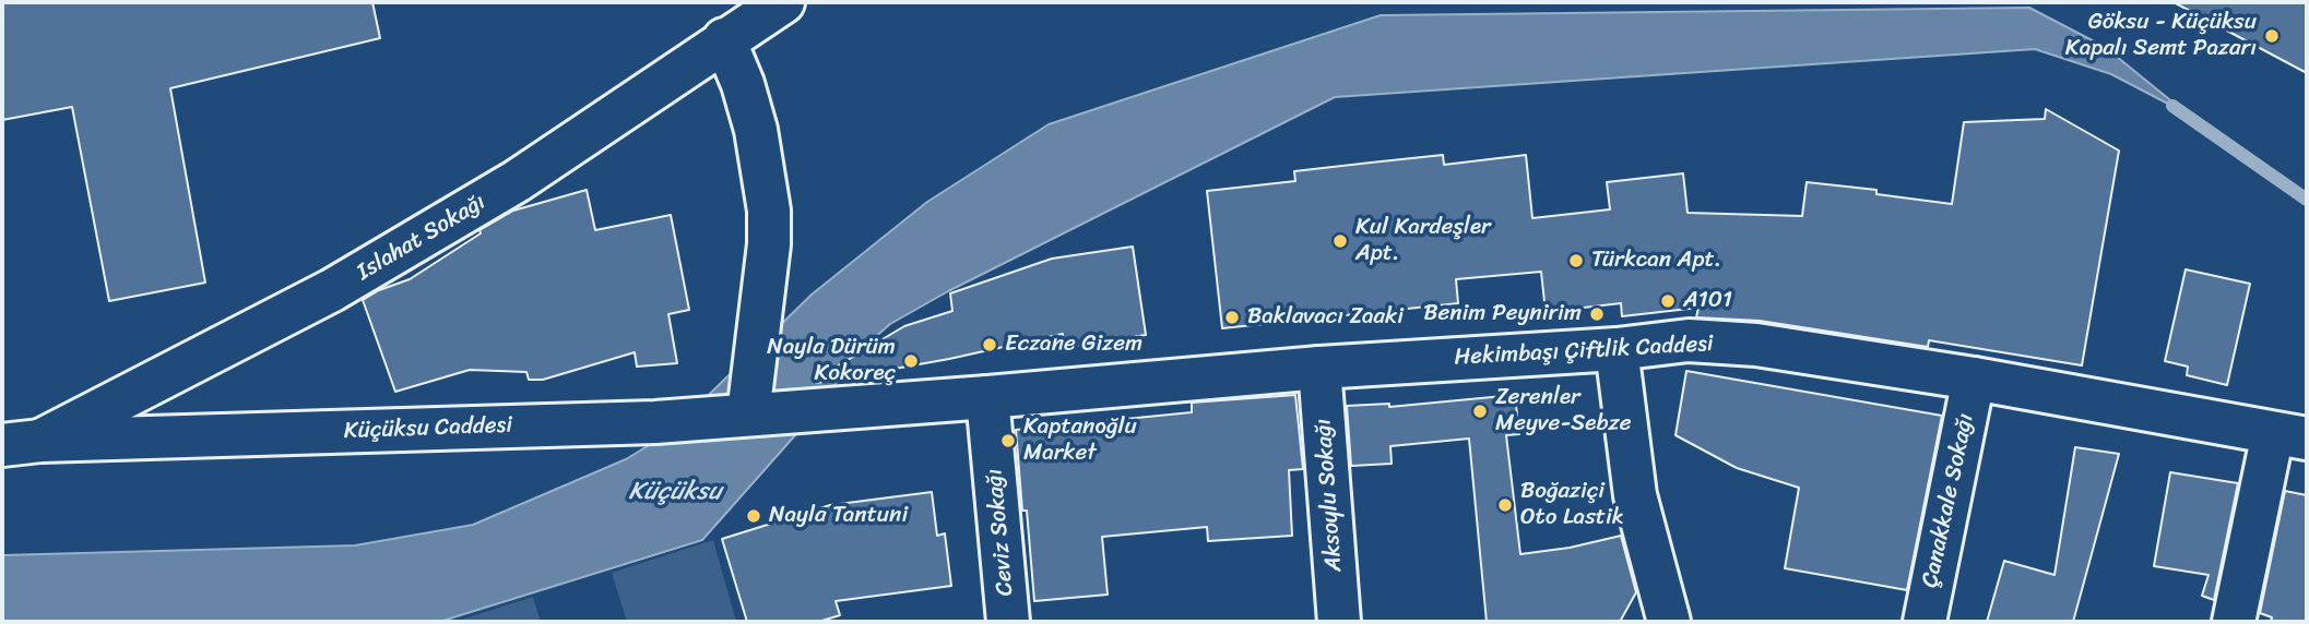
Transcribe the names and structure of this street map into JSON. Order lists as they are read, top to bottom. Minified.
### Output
{"streets":{"street":["Islahat Sokağı","Hekimbaşı Çiftlik Caddesi","Küçüksu Caddesi","Aksoylu Sokağı","Çanakkale Sokağı","Ceviz Sokağı"]},"crossings":[["Islahat Sokağı","Küçüksu Caddesi"],["Hekimbaşı Çiftlik Caddesi","Küçüksu Caddesi"],["Hekimbaşı Çiftlik Caddesi","Aksoylu Sokağı"],["Hekimbaşı Çiftlik Caddesi","Çanakkale Sokağı"],["Hekimbaşı Çiftlik Caddesi","Ceviz Sokağı"]],"water":["Küçüksu"],"places":["Göksu - Küçüksu Kapalı Semt Pazarı","Kul Kardeşler Apt.","Türkcan Apt.","A101","Benim Peynirim","Baklavacı Zaaki","Eczane Gizem","Nayla Dürüm Kokoreç","Zerenler Meyve-Sebze","Kaptanoğlu Market","Boğaziçi Oto Lastik","Nayla Tantuni"]}
